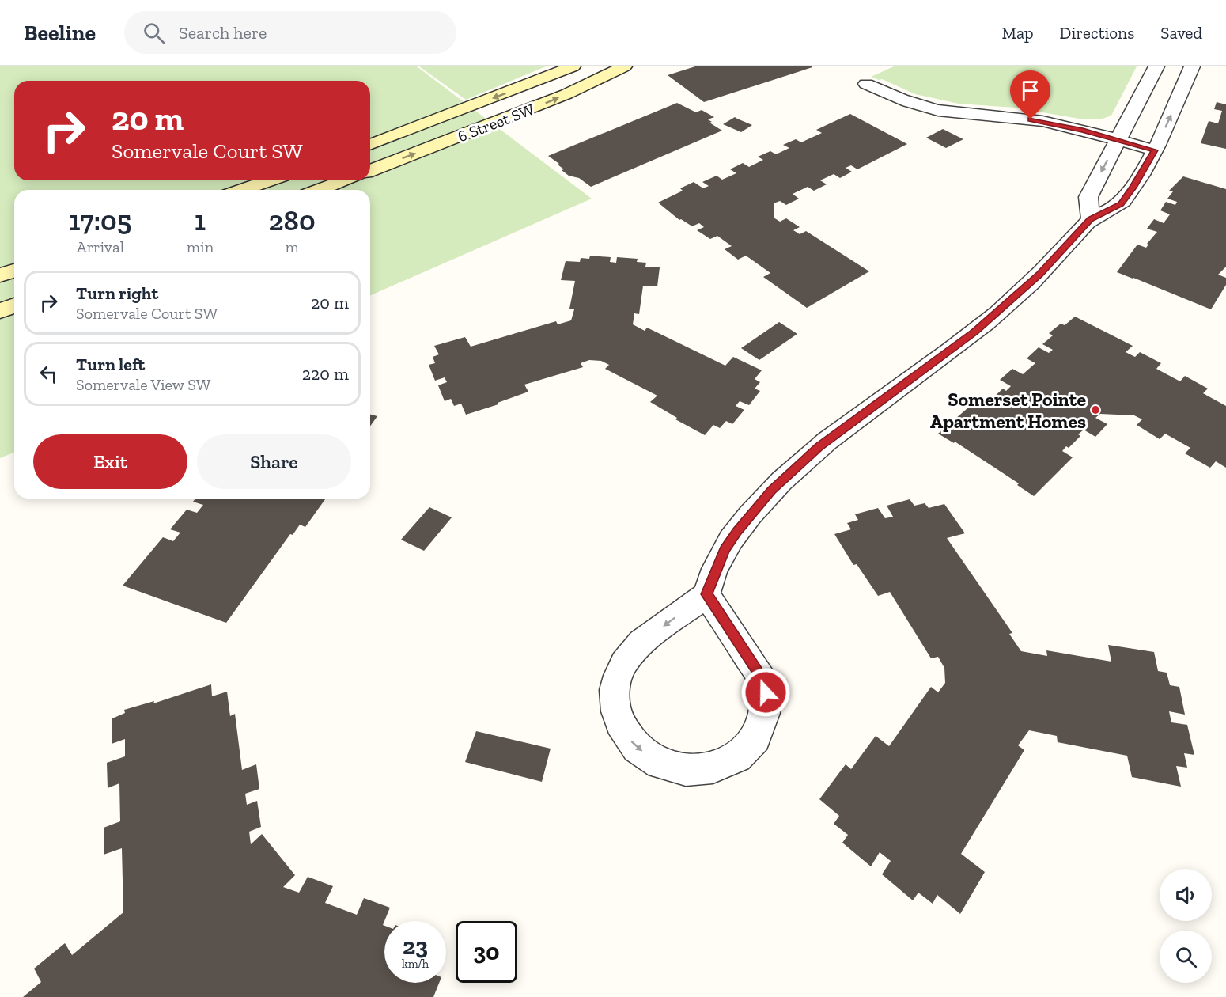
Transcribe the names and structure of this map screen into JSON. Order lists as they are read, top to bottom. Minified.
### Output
{"streets":{"main road":["6 Street SW"]},"places":["Somerset Pointe Apartment Homes"],"page":{"header":"Beeline","search":"Search here","nav":["Map","Directions","Saved"],"turn":["20 m","Somervale Court SW"],"eta":["17:05","Arrival","1","min","280","m"],"list":[{"name":"Turn right","note":"Somervale Court SW","value":"20 m"},{"name":"Turn left","note":"Somervale View SW","value":"220 m"}],"buttons":["Exit","Share"],"speed":"23 km/h","limit":"30"}}
